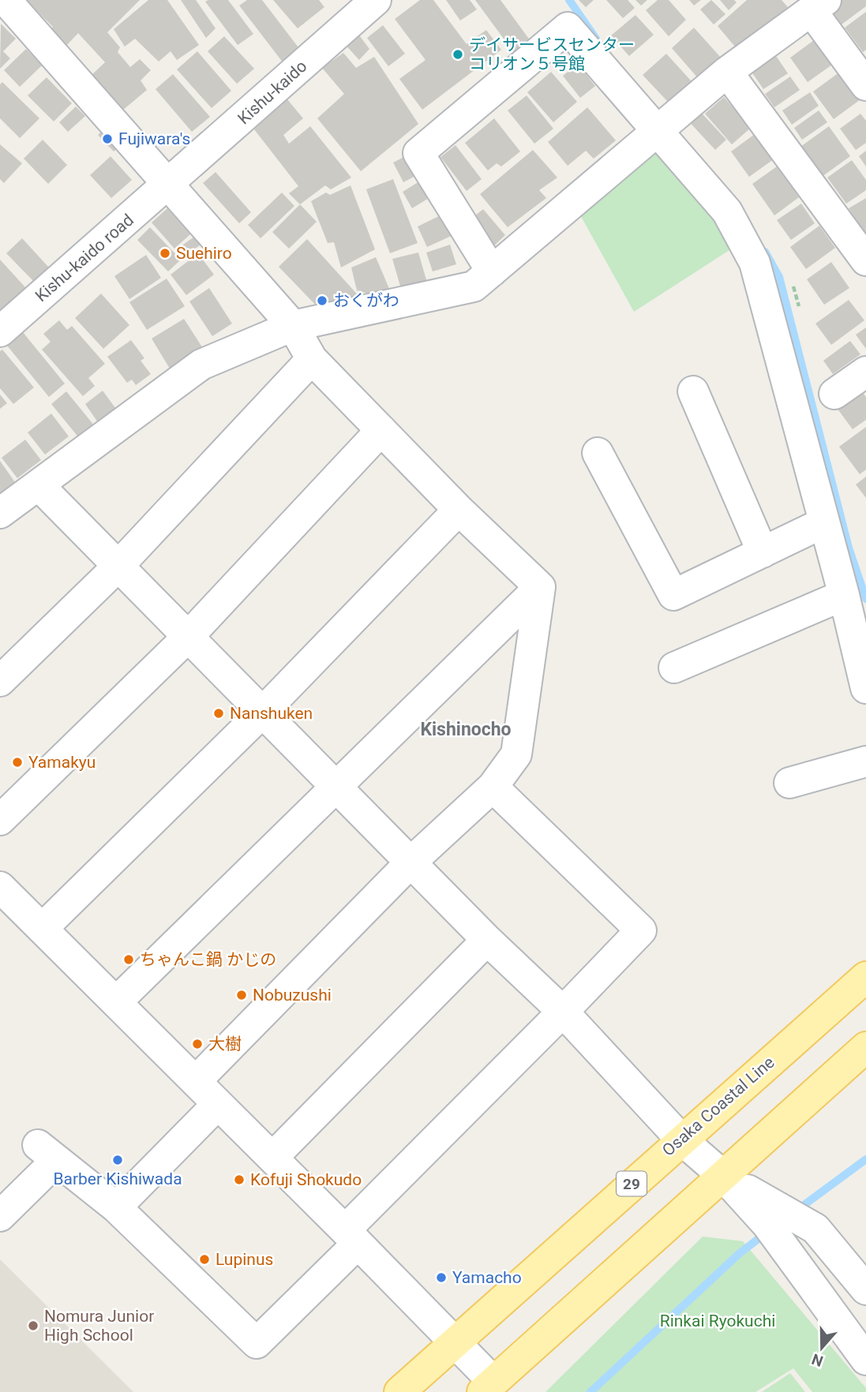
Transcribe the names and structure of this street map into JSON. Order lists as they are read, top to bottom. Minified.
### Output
{"streets":{"main road":["Osaka Coastal Line","29"],"street":["Kishu-kaido","Kishu-kaido road"]},"crossings":[["Kishu-kaido","Kishu-kaido road"]],"districts":["Kishinocho"],"parks":["Rinkai Ryokuchi"],"places":["デイサービスセンター コリオン５号館","Fujiwara's","Suehiro","おくがわ","Nanshuken","Yamakyu","ちゃんこ鍋 かじの","Nobuzushi","大樹","Barber Kishiwada","Kofuji Shokudo","Lupinus","Yamacho","Nomura Junior High School"],"north":"bottom"}
